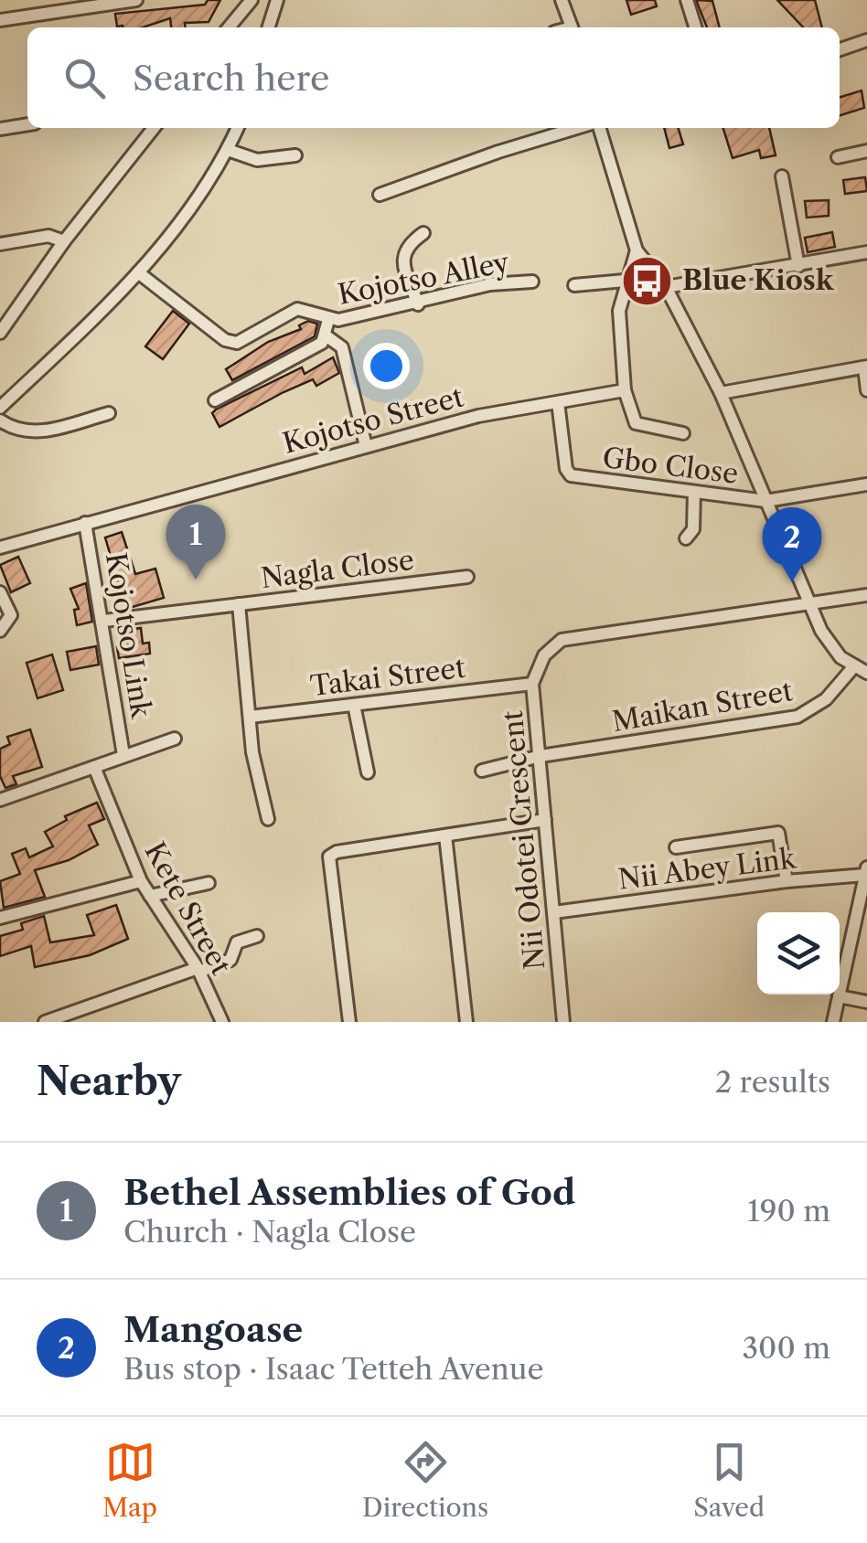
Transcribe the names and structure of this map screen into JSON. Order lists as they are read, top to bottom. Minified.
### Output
{"streets":{"street":["Kojotso Alley","Kojotso Street","Gbo Close","Nagla Close","Kojotso Link","Takai Street","Maikan Street","Nii Odotei Crescent","Nii Abey Link","Kete Street"]},"crossings":[["Kojotso Street","Gbo Close"],["Kojotso Street","Kojotso Link"],["Nagla Close","Kojotso Link"],["Takai Street","Nii Odotei Crescent"],["Maikan Street","Nii Odotei Crescent"],["Nii Odotei Crescent","Nii Abey Link"]],"places":{"bus stop":["Blue Kiosk"]},"page":{"search":"Search here","pins":["1","2"],"heading":["Nearby","2 results"],"list":[{"mark":"1","name":"Bethel Assemblies of God","note":"Church · Nagla Close","value":"190 m"},{"mark":"2","name":"Mangoase","note":"Bus stop · Isaac Tetteh Avenue","value":"300 m"}],"nav":["Map","Directions","Saved"]}}
